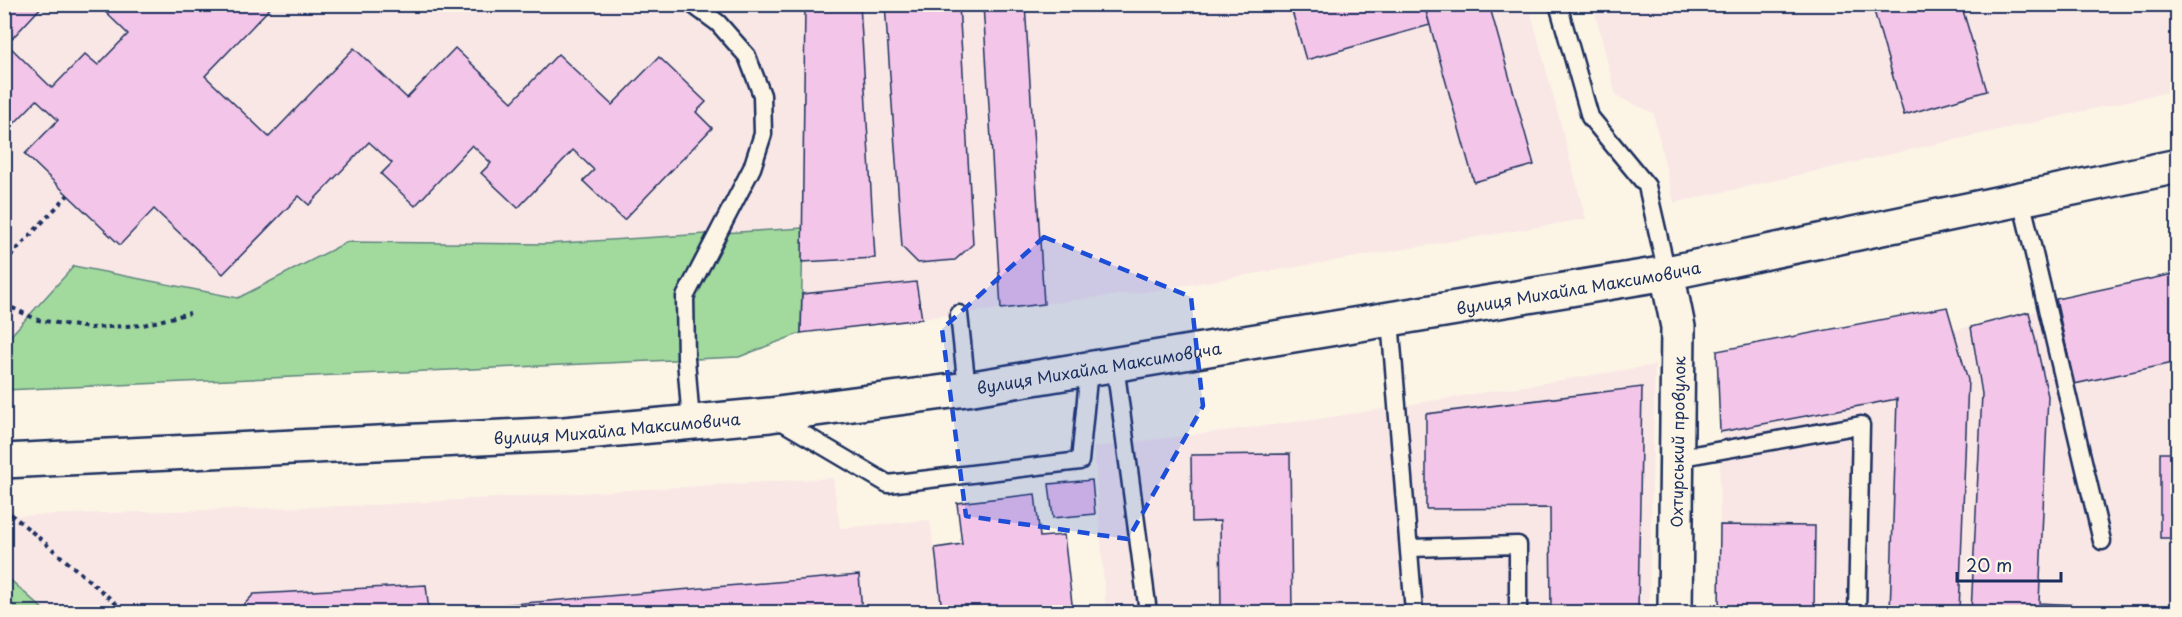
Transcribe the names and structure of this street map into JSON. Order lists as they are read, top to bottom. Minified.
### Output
{"streets":{"main road":["вулиця Михайла Максимовича","Охтирський провулок"]},"crossings":[["вулиця Михайла Максимовича","Охтирський провулок"]],"scale_bar":"20 m"}
